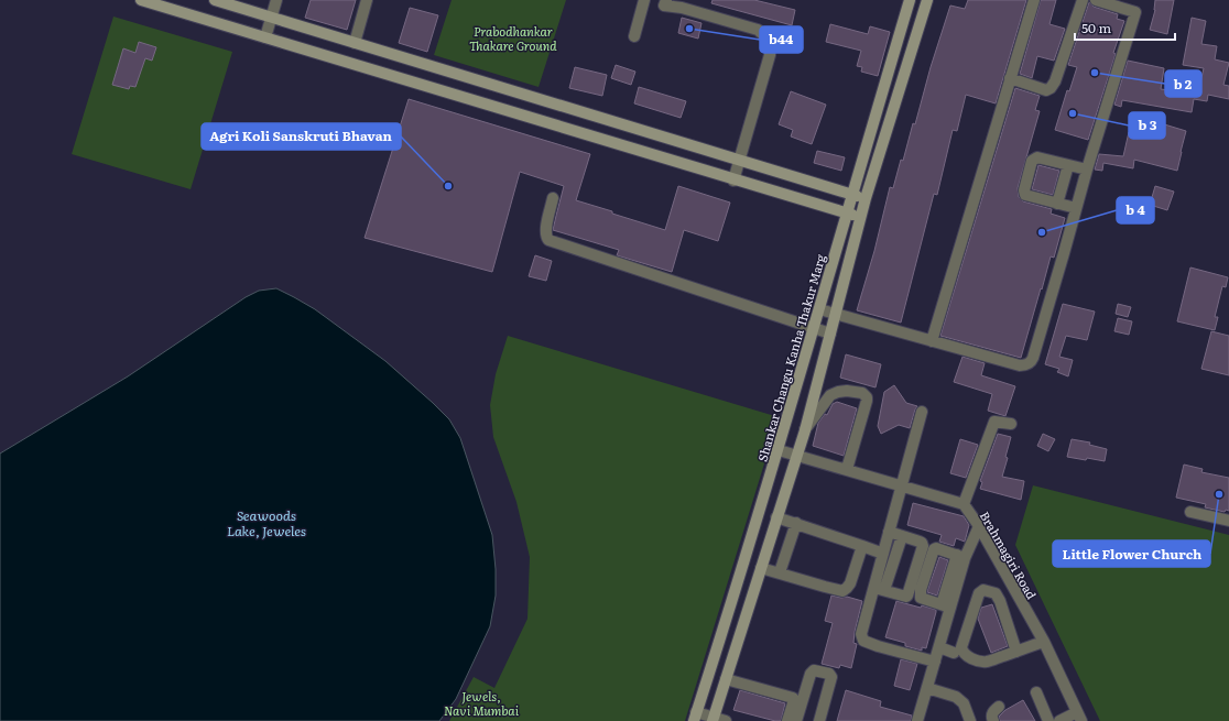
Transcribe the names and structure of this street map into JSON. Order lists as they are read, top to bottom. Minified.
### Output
{"streets":{"street":["Shankar Changu Kanha Thakur Marg","Brahmagiri Road"]},"water":["Seawoods Lake, Jeweles"],"parks":["Prabodhankar Thakare Ground","Jewels, Navi Mumbai"],"places":["b44","b 2","b 3","Agri Koli Sanskruti Bhavan","b 4","Little Flower Church"],"scale_bar":"50 m"}
